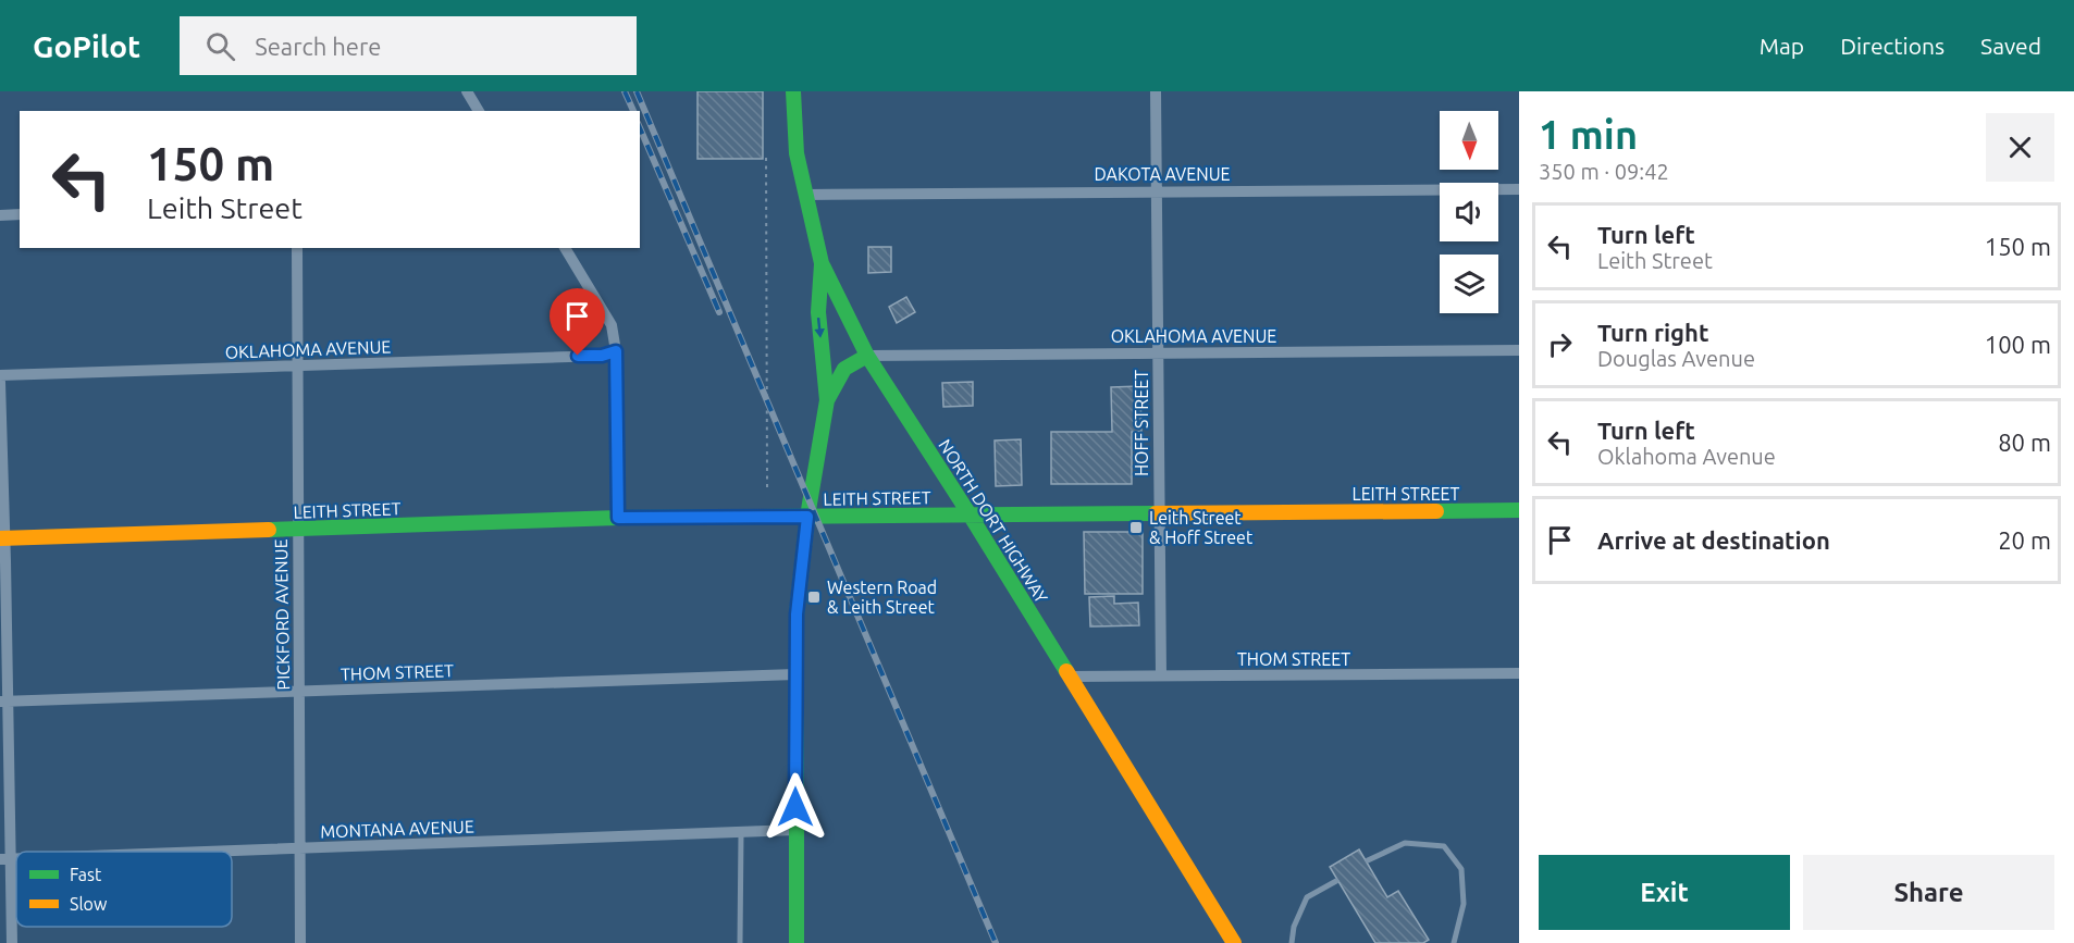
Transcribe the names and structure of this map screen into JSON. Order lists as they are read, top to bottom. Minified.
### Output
{"streets":{"street":["DAKOTA AVENUE","OKLAHOMA AVENUE","HOFF STREET","LEITH STREET","NORTH DORT HIGHWAY","PICKFORD AVENUE","THOM STREET","MONTANA AVENUE"]},"crossings":[["DAKOTA AVENUE","HOFF STREET"],["DAKOTA AVENUE","NORTH DORT HIGHWAY"],["OKLAHOMA AVENUE","HOFF STREET"],["OKLAHOMA AVENUE","NORTH DORT HIGHWAY"],["OKLAHOMA AVENUE","PICKFORD AVENUE"],["HOFF STREET","LEITH STREET"],["HOFF STREET","THOM STREET"],["LEITH STREET","NORTH DORT HIGHWAY"],["LEITH STREET","PICKFORD AVENUE"],["NORTH DORT HIGHWAY","THOM STREET"],["PICKFORD AVENUE","THOM STREET"],["PICKFORD AVENUE","MONTANA AVENUE"]],"places":{"transit":["Leith Street & Hoff Street","Western Road & Leith Street"]},"legend":["Fast","Slow"],"north":"bottom","page":{"header":"GoPilot","search":"Search here","nav":["Map","Directions","Saved"],"heading":["1 min","350 m · 09:42"],"turn":["150 m","Leith Street"],"list":[{"name":"Turn left","note":"Leith Street","value":"150 m"},{"name":"Turn right","note":"Douglas Avenue","value":"100 m"},{"name":"Turn left","note":"Oklahoma Avenue","value":"80 m"},{"name":"Arrive at destination","value":"20 m"}],"buttons":["Exit","Share"]}}
